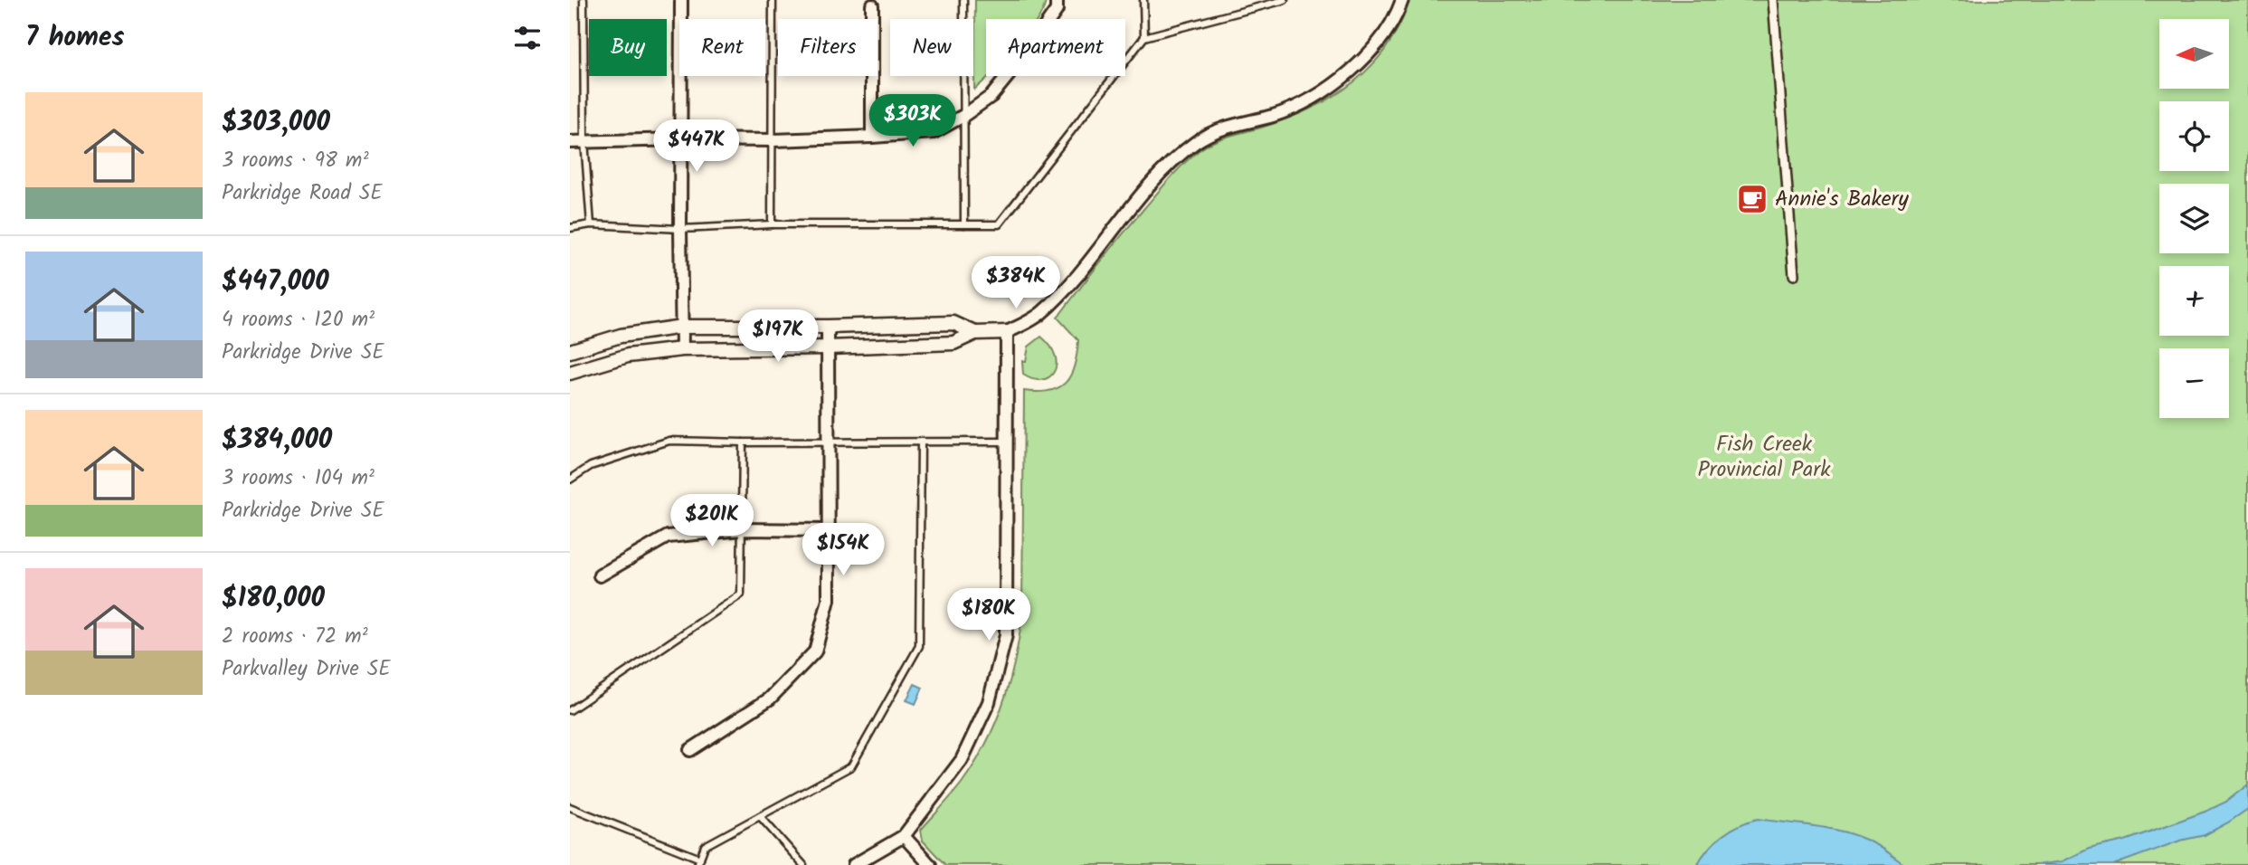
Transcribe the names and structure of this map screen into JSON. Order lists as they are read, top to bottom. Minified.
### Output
{"parks":["Fish Creek Provincial Park"],"places":{"cafe":["Annie's Bakery"]},"north":"left","page":{"heading":"7 homes","map_buttons":["+","−"],"chip":["Buy","Rent","Filters","New","Apartment"],"list":[{"name":"$303,000","note":"3 rooms · 98 m² · Parkridge Road SE"},{"name":"$447,000","note":"4 rooms · 120 m² · Parkridge Drive SE"},{"name":"$384,000","note":"3 rooms · 104 m² · Parkridge Drive SE"},{"name":"$180,000","note":"2 rooms · 72 m² · Parkvalley Drive SE"}],"price":["$303K","$447K","$384K","$197K","$201K","$154K","$180K"]}}
